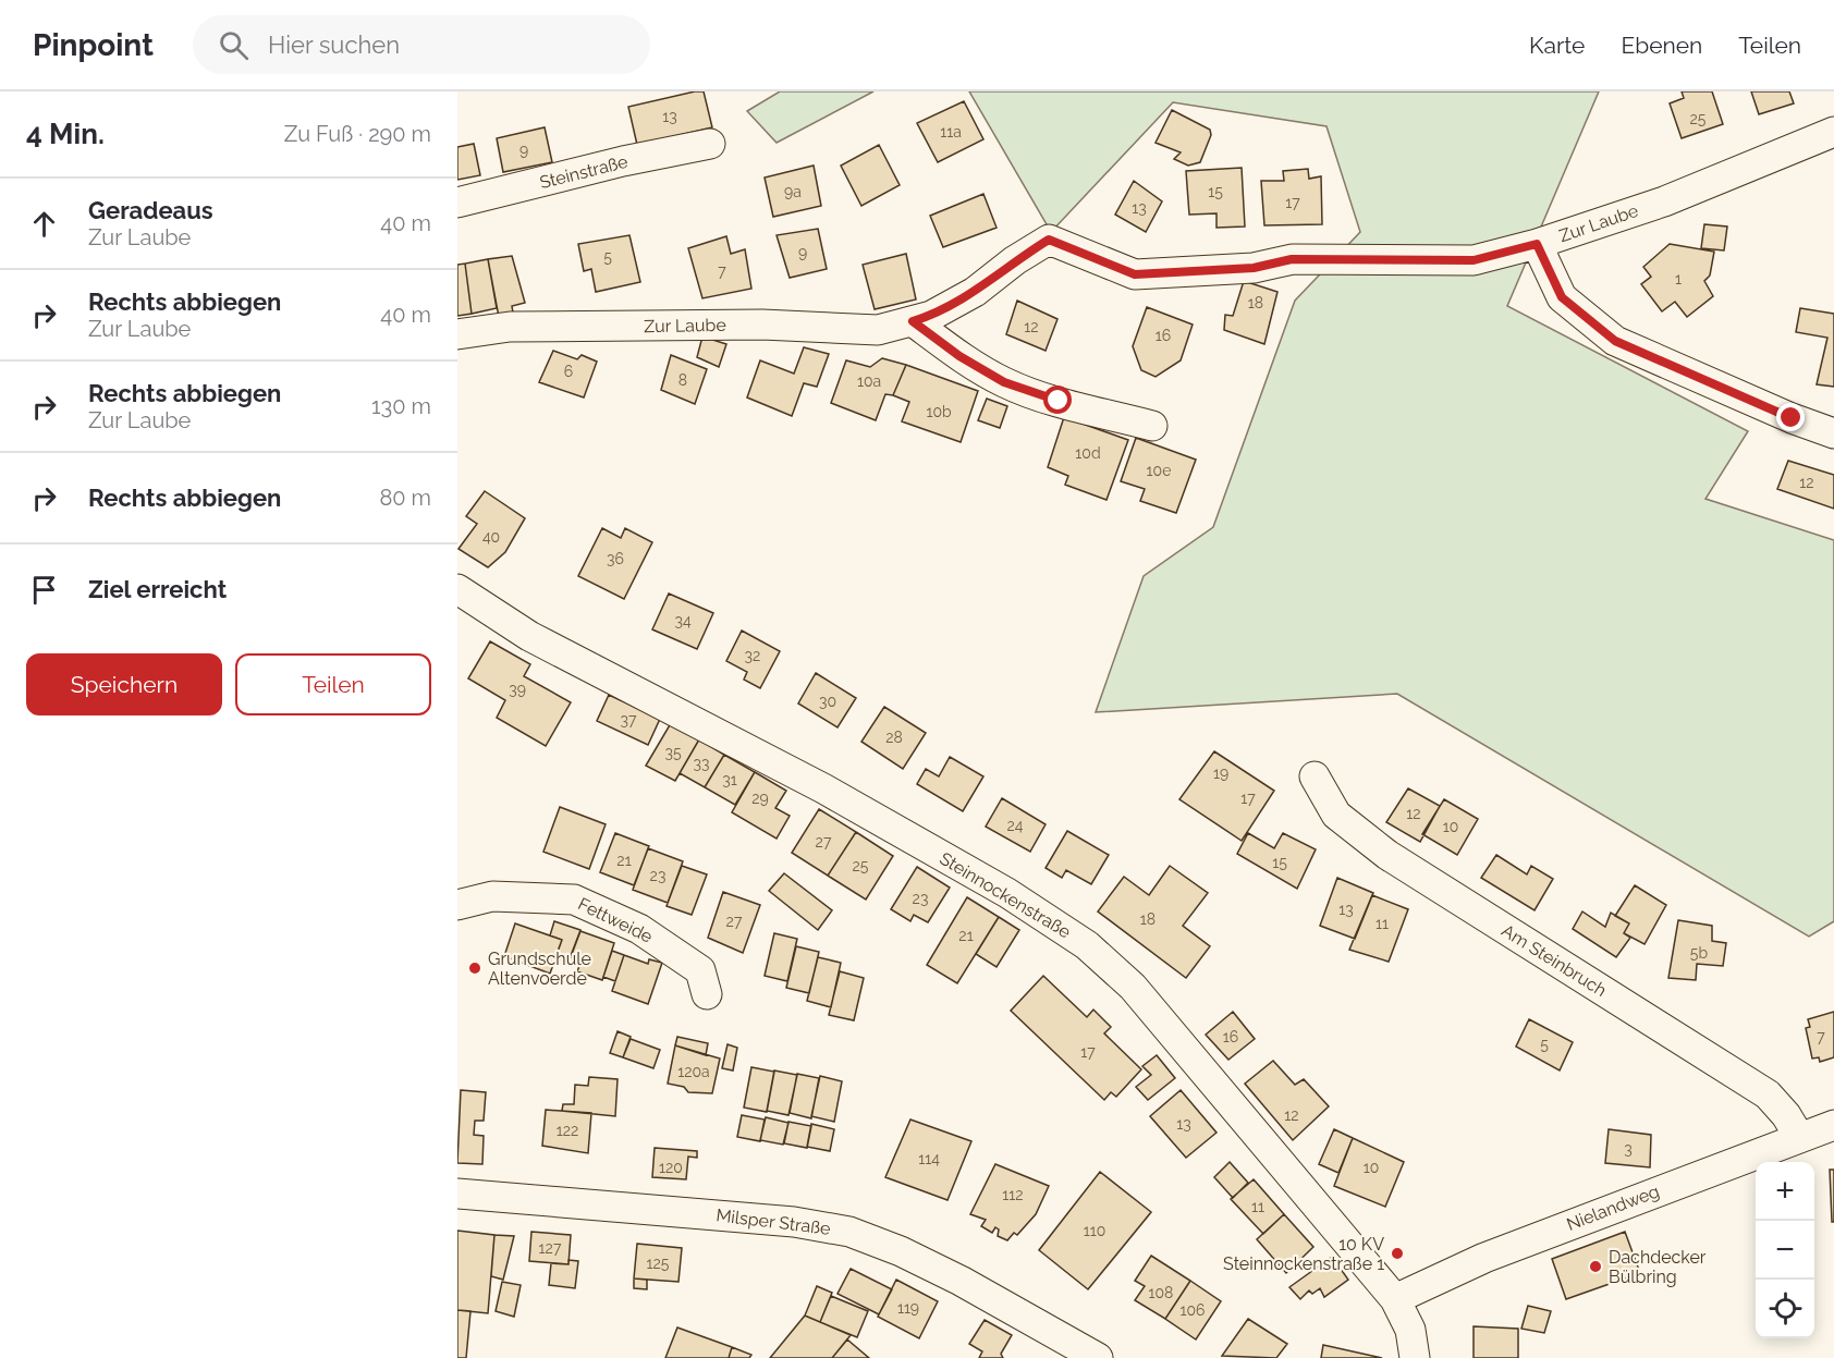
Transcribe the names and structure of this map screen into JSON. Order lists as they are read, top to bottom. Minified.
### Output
{"streets":{"street":["Steinstraße","Zur Laube","Steinnockenstraße","Fettweide","Am Steinbruch","Nielandweg","Milsper Straße"]},"crossings":[["Steinnockenstraße","Nielandweg"],["Am Steinbruch","Nielandweg"]],"places":["Grundschule Altenvoerde","10 KV Steinnockenstraße 1","Dachdecker Bülbring"],"house_numbers":["13","25","11a","9","9a","15","17","13","9","5","7","1","18","12","16","6","8","10a","10b","10d","10e","12","40","36","34","32","39","30","37","28","35","33","19","31","29","17","12","24","10","27","21","15","25","23","23","13","18","27","11","21","5b","16","7","5","17","120a","12","13","122","3","114","120","10","112","11","110","127","125","108","119","106"],"page":{"header":"Pinpoint","search":"Hier suchen","nav":["Karte","Ebenen","Teilen"],"heading":["4 Min.","Zu Fuß · 290 m"],"list":[["Geradeaus","Zur Laube","40 m"],["Rechts abbiegen","Zur Laube","40 m"],["Rechts abbiegen","Zur Laube","130 m"],["Rechts abbiegen","80 m"],"Ziel erreicht"],"buttons":["Speichern","Teilen"],"map_buttons":["+","−"]}}
